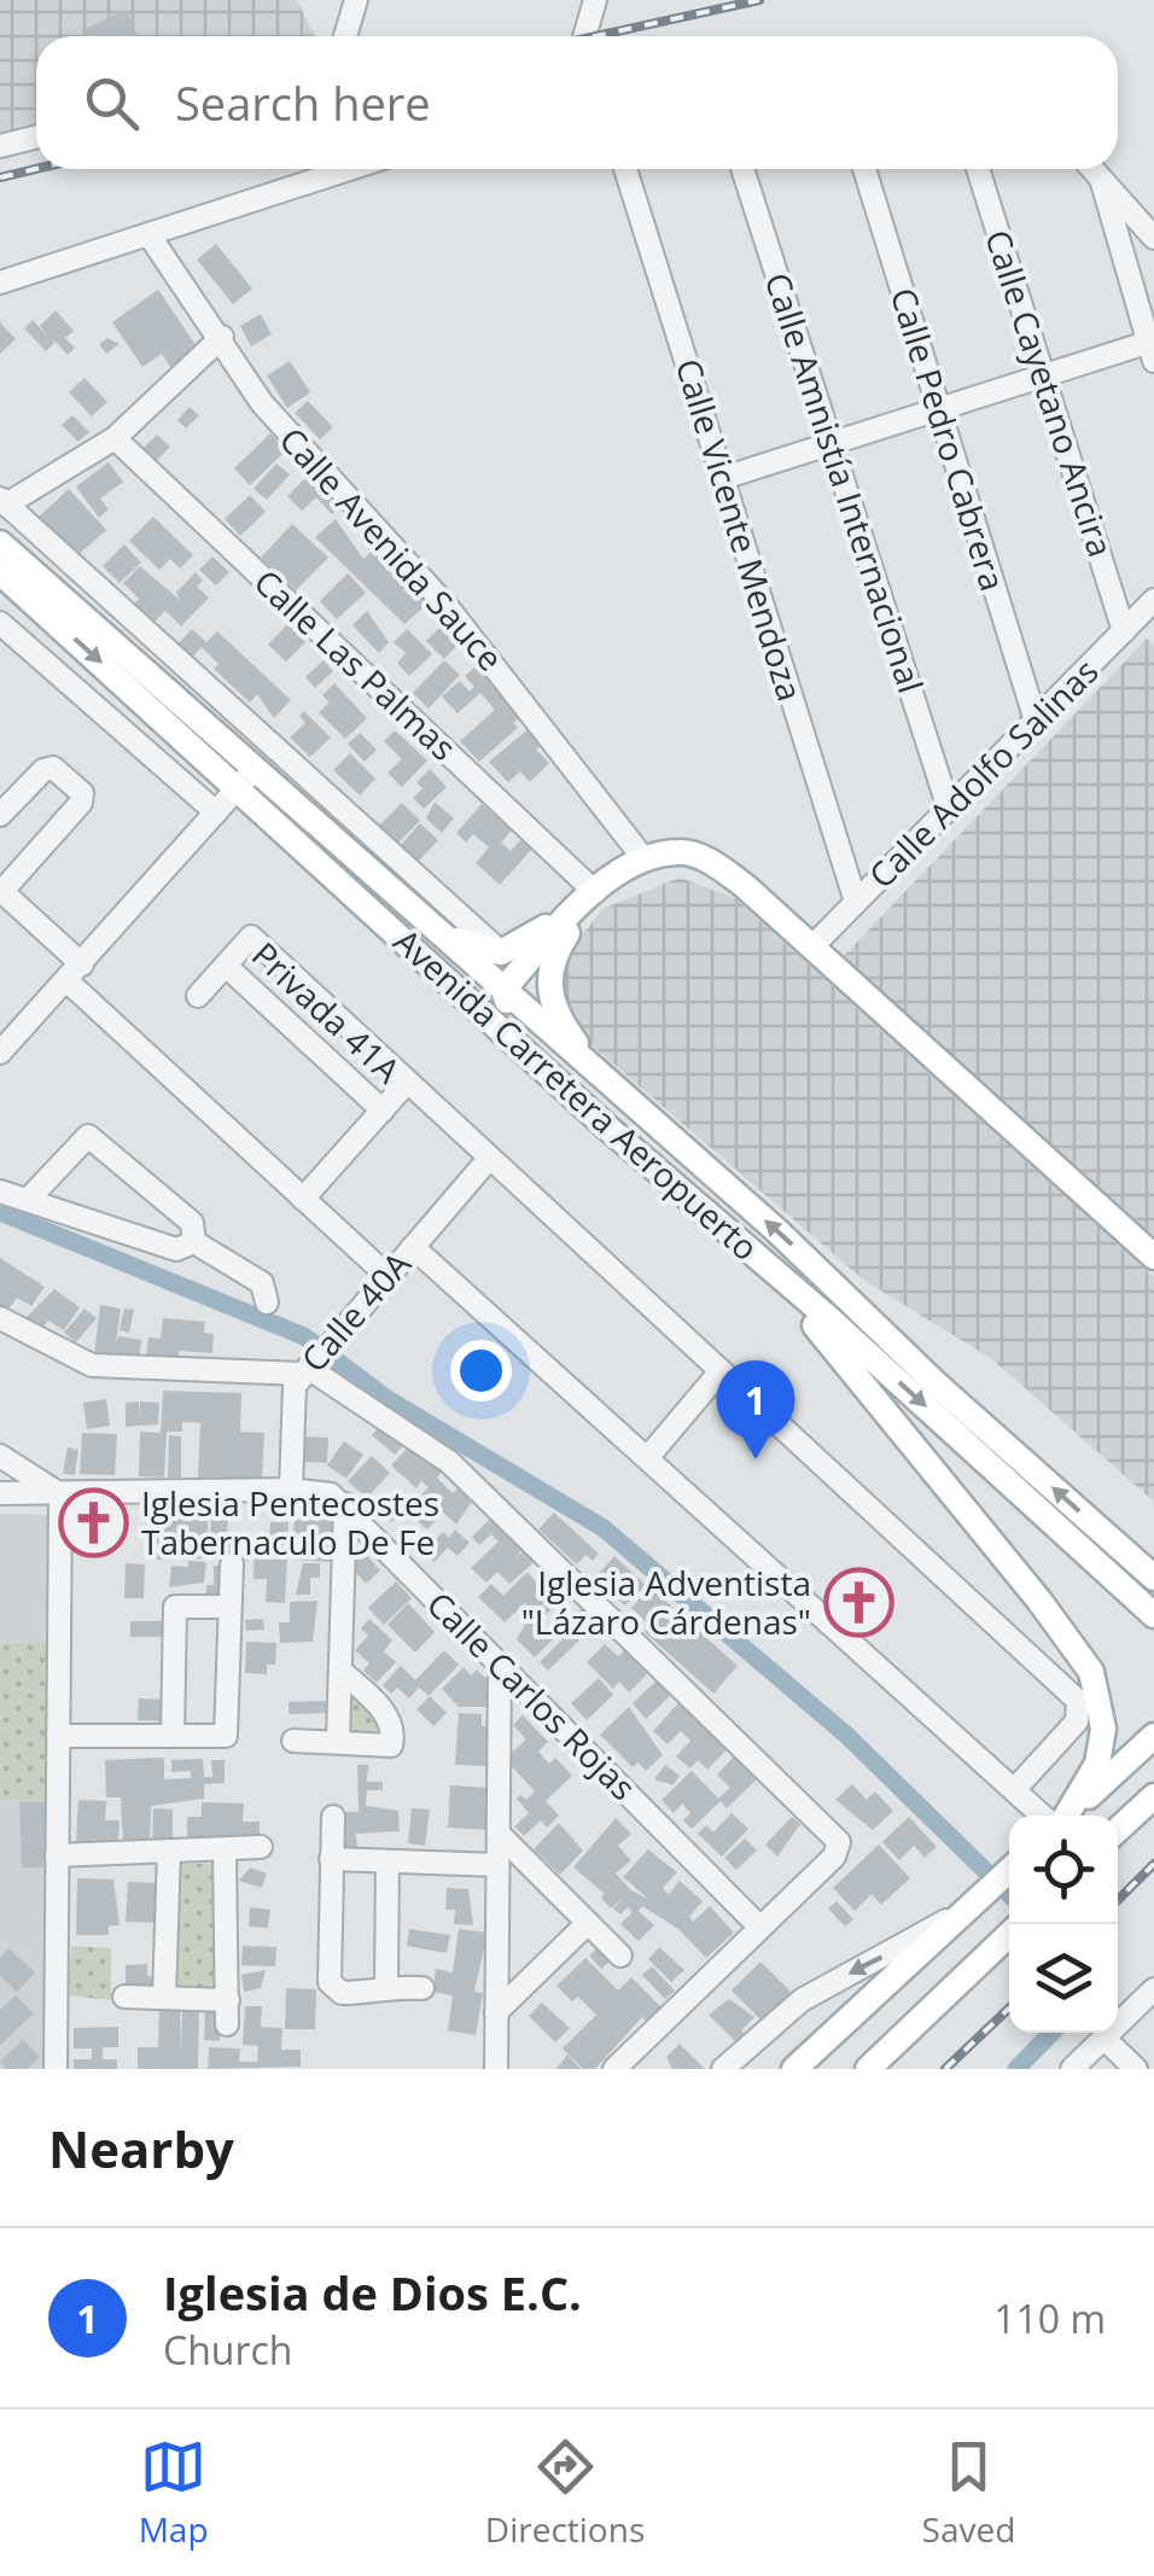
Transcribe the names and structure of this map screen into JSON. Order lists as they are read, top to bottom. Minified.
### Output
{"streets":{"main road":["Avenida Carretera Aeropuerto"],"street":["Calle Cayetano Ancira","Calle Pedro Cabrera","Calle Amnistía Internacional","Calle Vicente Mendoza","Calle Avenida Sauce","Calle Las Palmas","Calle Adolfo Salinas","Privada 41A","Calle 40A","Calle Carlos Rojas"]},"crossings":[["Calle Cayetano Ancira","Calle Adolfo Salinas"],["Calle Pedro Cabrera","Calle Adolfo Salinas"],["Calle Amnistía Internacional","Calle Adolfo Salinas"],["Calle Vicente Mendoza","Calle Adolfo Salinas"]],"places":{"church":["Iglesia Pentecostes Tabernaculo De Fe","Iglesia Adventista \"Lázaro Cárdenas\""]},"page":{"search":"Search here","pins":"1","heading":"Nearby","list":[{"mark":"1","name":"Iglesia de Dios E.C.","note":"Church","value":"110 m"}],"nav":["Map","Directions","Saved"]}}
